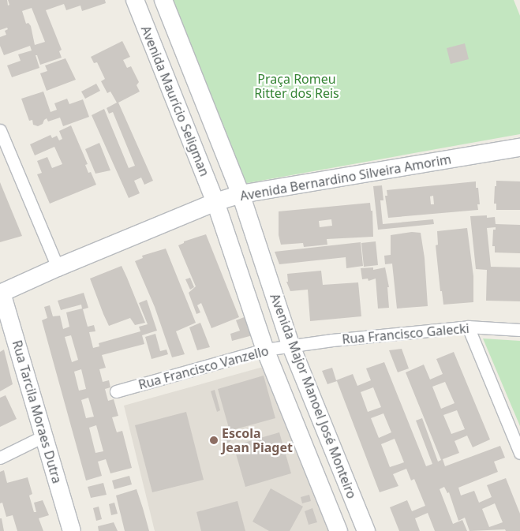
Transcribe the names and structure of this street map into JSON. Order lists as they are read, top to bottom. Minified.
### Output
{"streets":{"street":["Avenida Maurício Seligman","Avenida Bernardino Silveira Amorim","Rua Francisco Galecki","Rua Francisco Vanzello","Avenida Major Manoel José Monteiro","Rua Tarcila Moraes Dutra"]},"crossings":[["Avenida Maurício Seligman","Avenida Bernardino Silveira Amorim"],["Avenida Maurício Seligman","Avenida Major Manoel José Monteiro"],["Avenida Bernardino Silveira Amorim","Avenida Major Manoel José Monteiro"],["Avenida Bernardino Silveira Amorim","Rua Tarcila Moraes Dutra"],["Rua Francisco Galecki","Rua Francisco Vanzello"],["Rua Francisco Galecki","Avenida Major Manoel José Monteiro"],["Rua Francisco Vanzello","Avenida Major Manoel José Monteiro"]],"parks":["Praça Romeu Ritter dos Reis"],"places":["Escola Jean Piaget"]}
